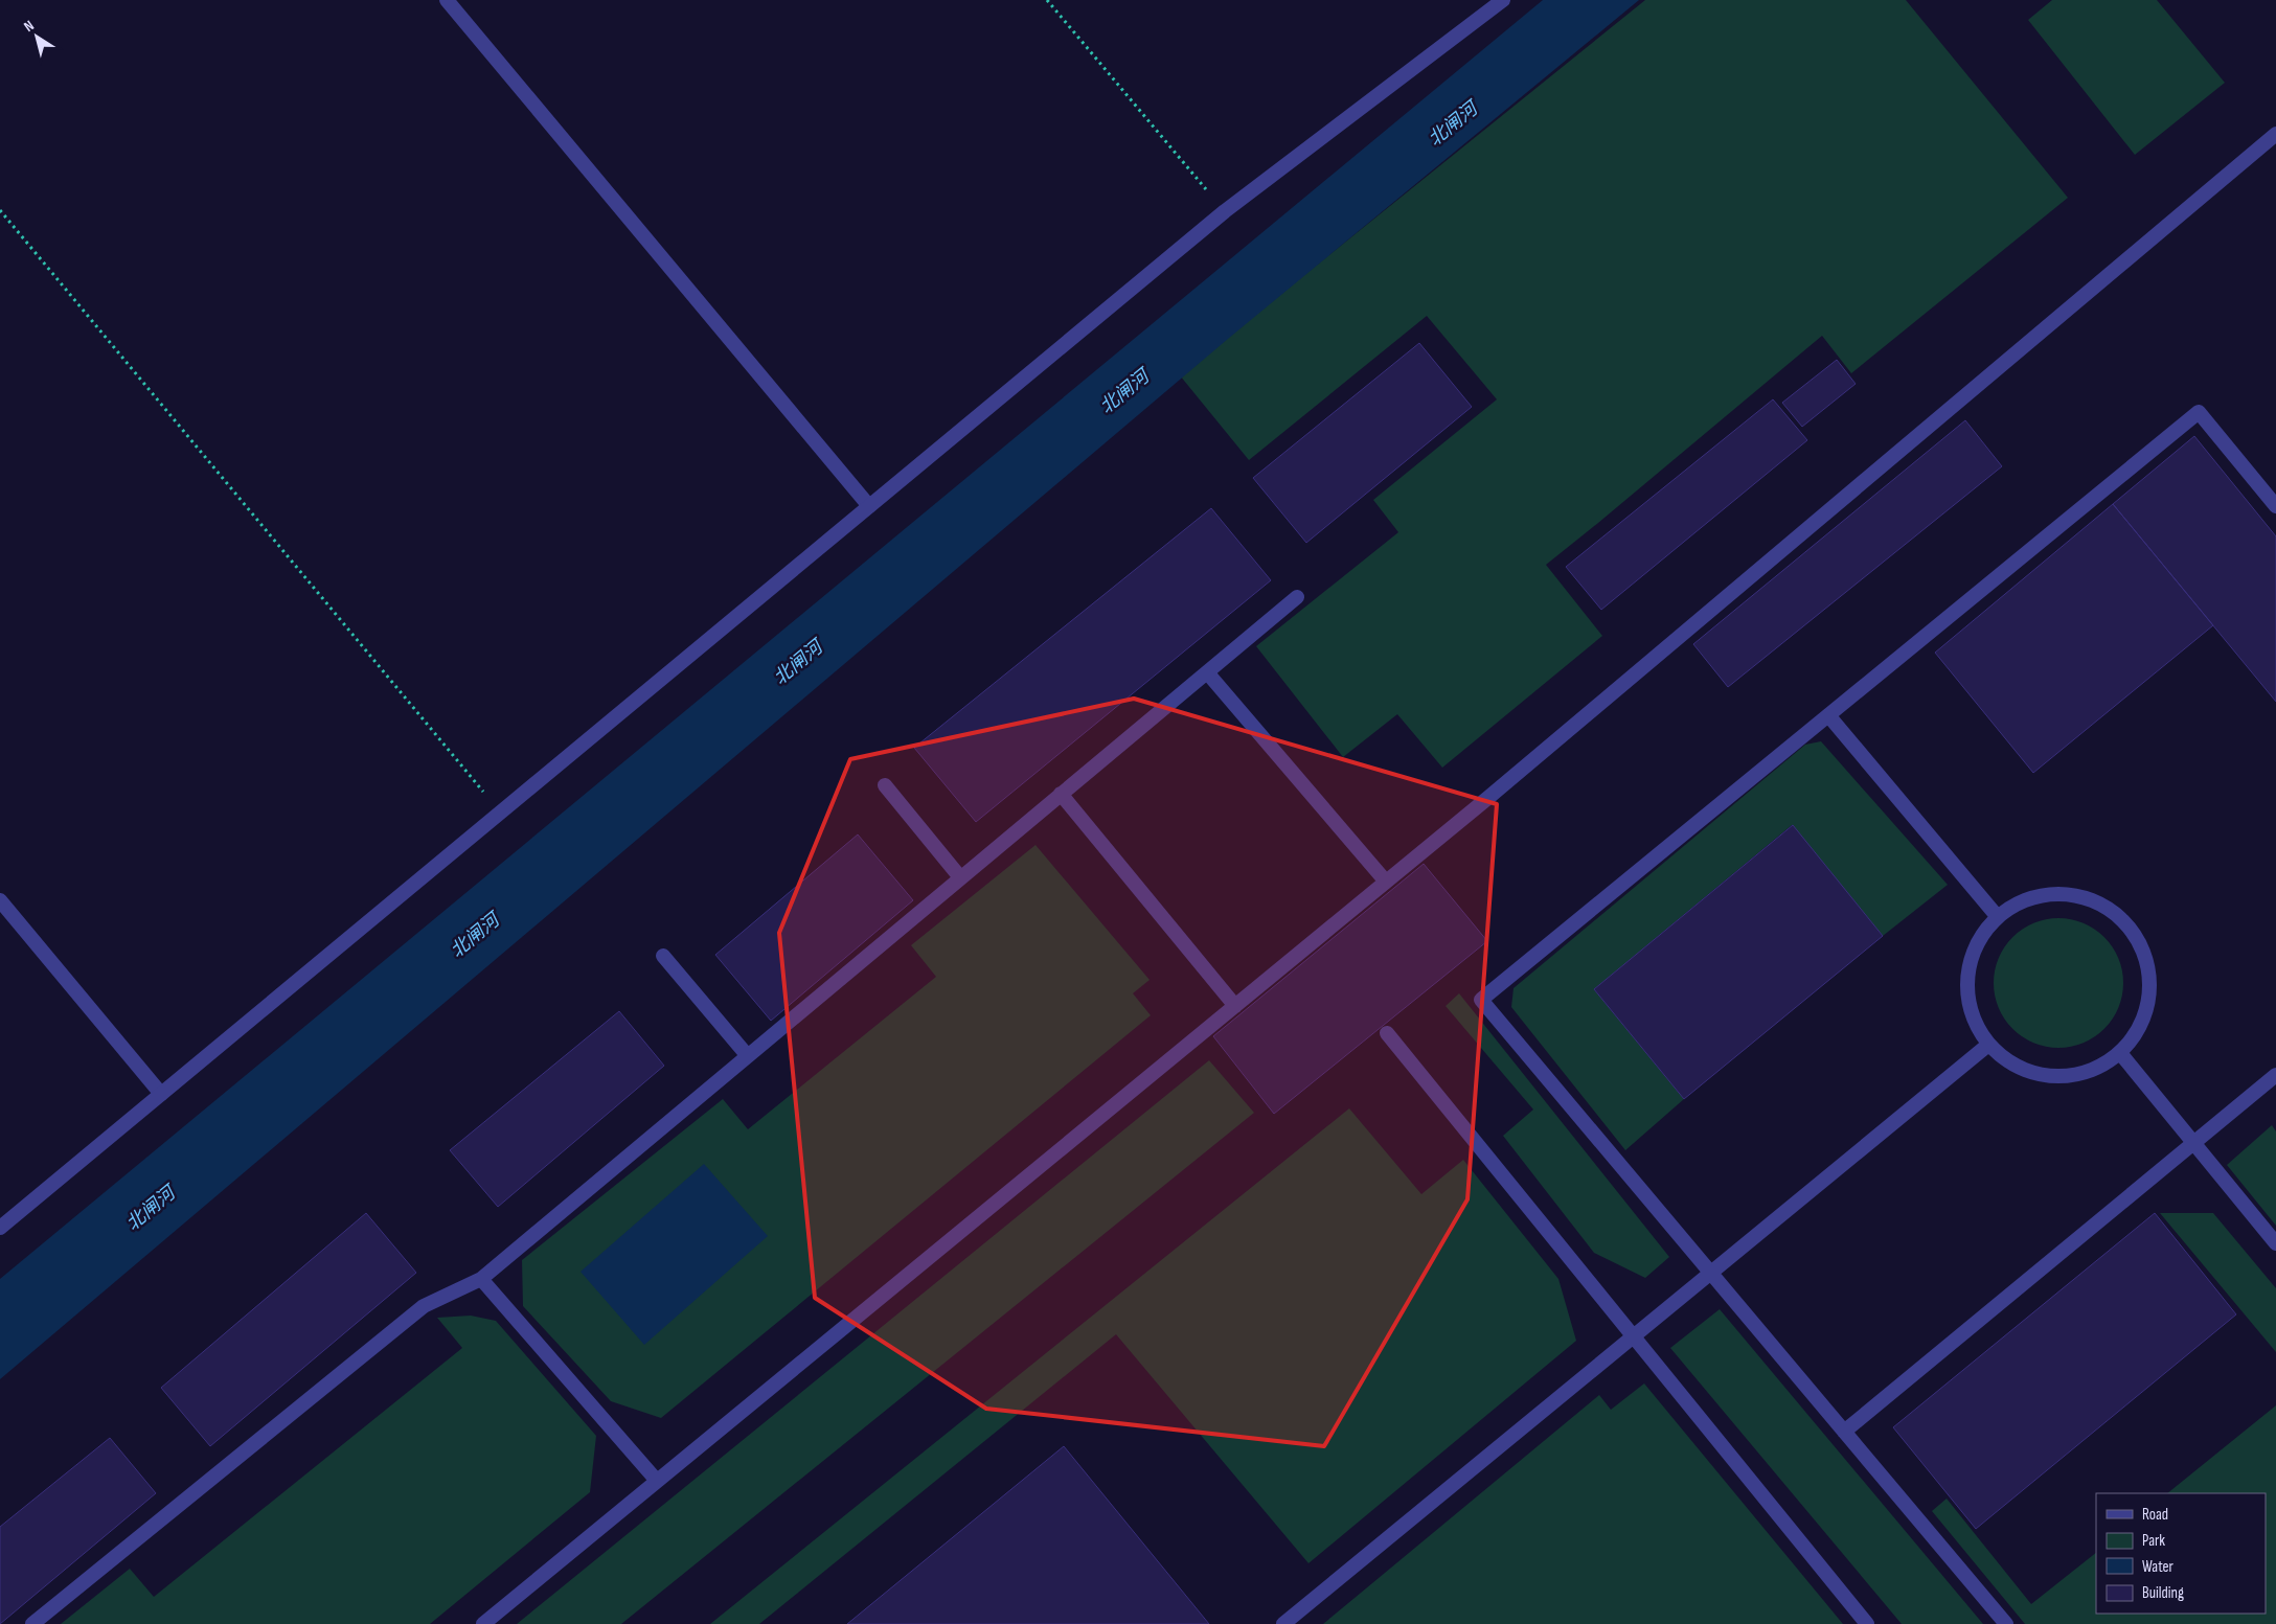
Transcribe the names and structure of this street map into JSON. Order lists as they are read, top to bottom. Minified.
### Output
{"water":["北闸河"],"legend":["Road","Park","Water","Building"],"north":"top left"}
